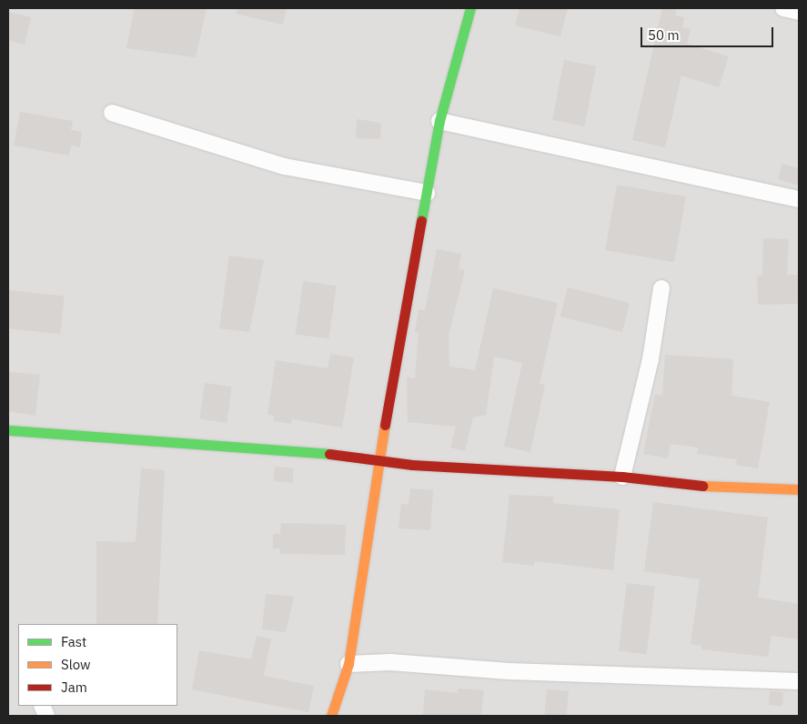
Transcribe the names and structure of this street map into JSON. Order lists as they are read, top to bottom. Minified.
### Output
{"legend":["Fast","Slow","Jam"],"scale_bar":"50 m"}
